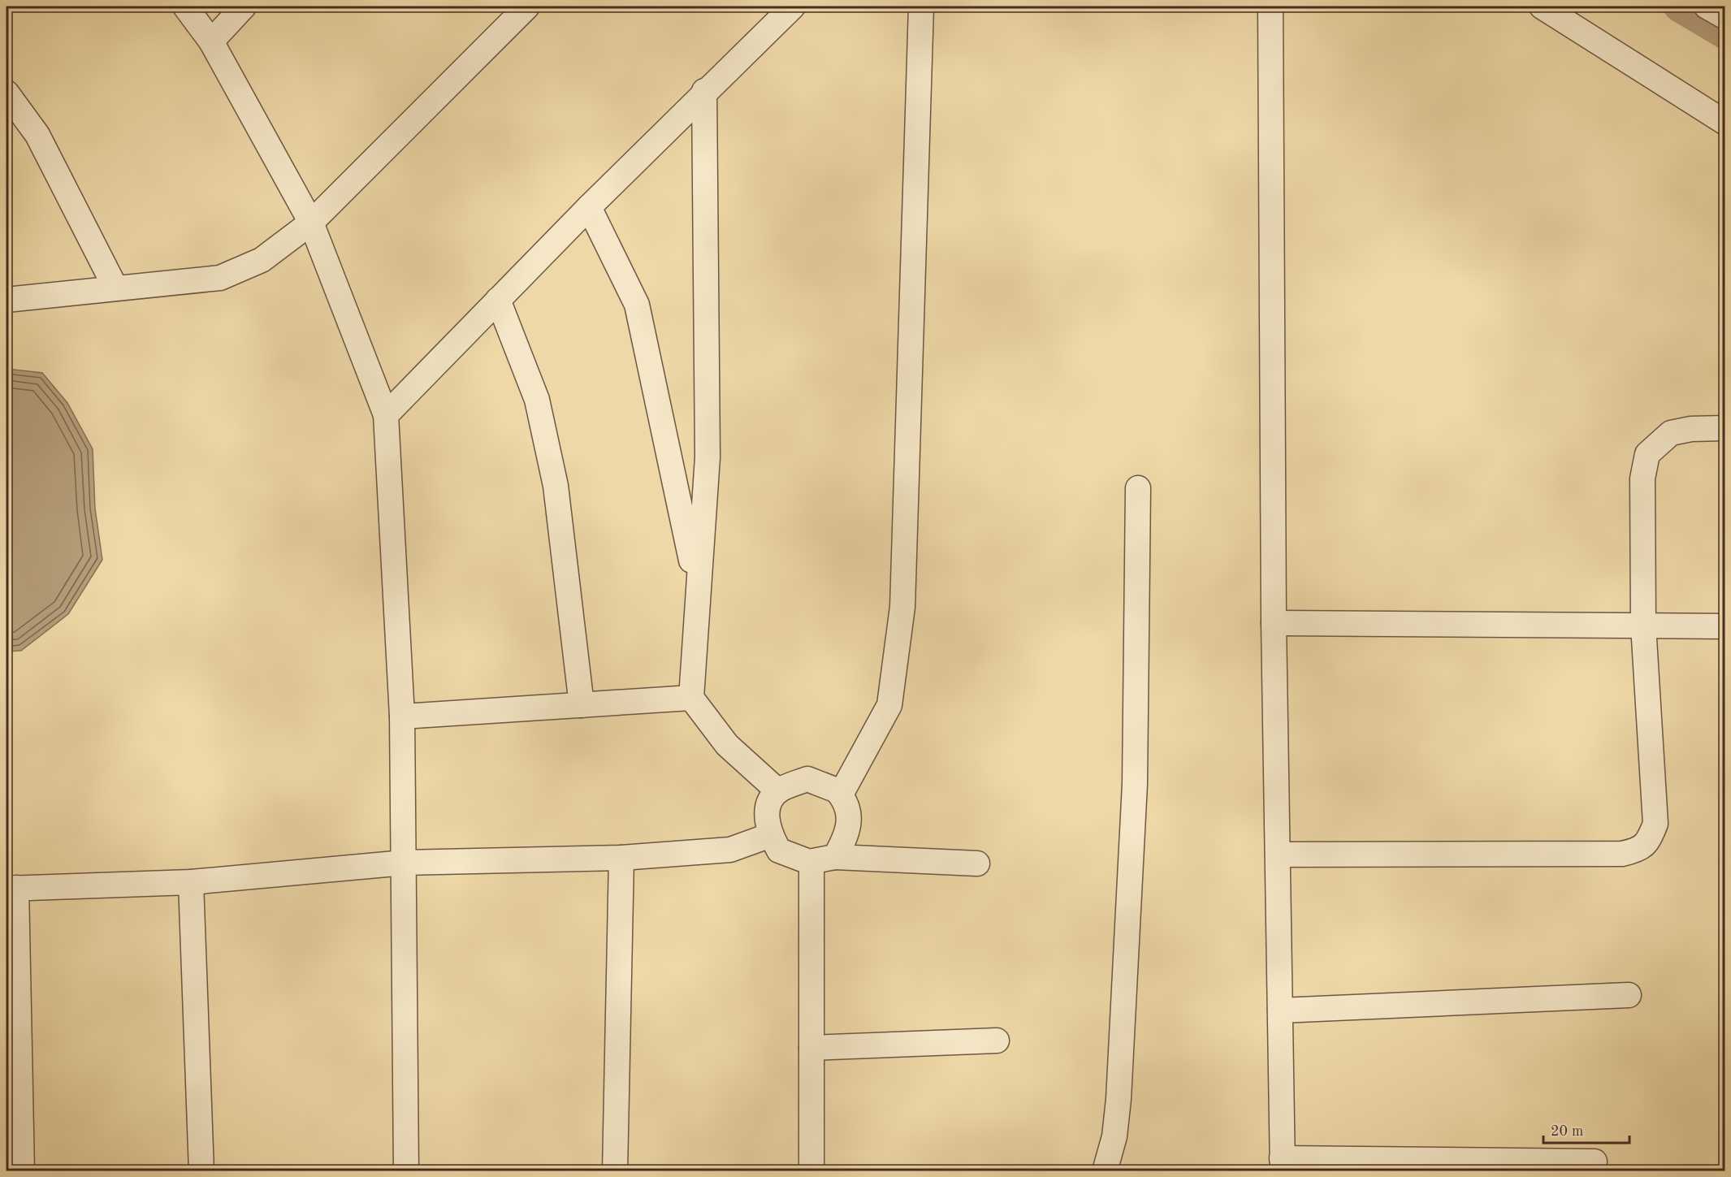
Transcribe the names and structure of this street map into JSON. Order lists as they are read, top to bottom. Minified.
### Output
{"scale_bar":"20 m"}
